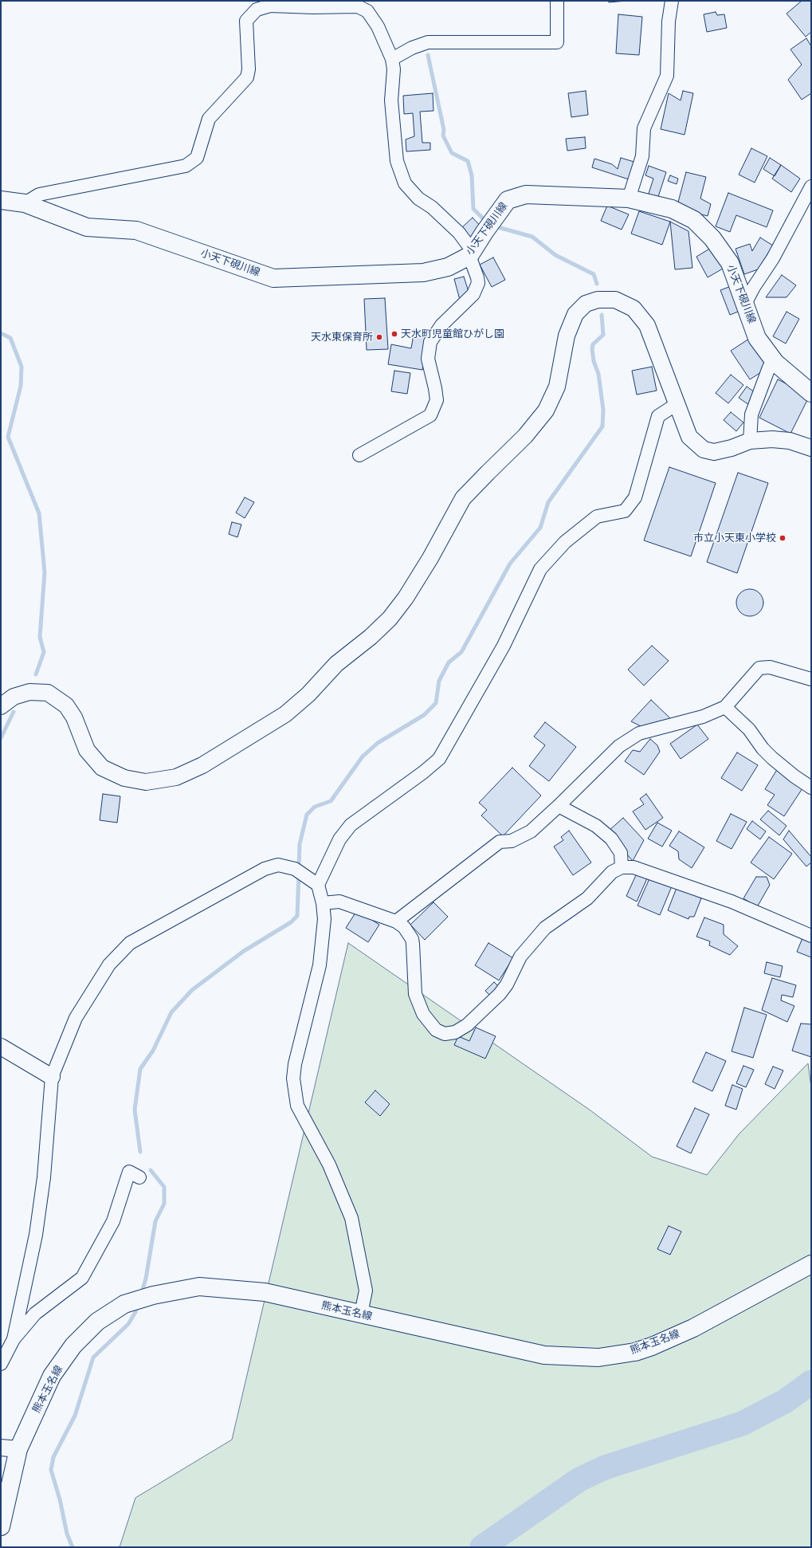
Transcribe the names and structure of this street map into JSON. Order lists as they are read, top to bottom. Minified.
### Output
{"streets":{"main road":["小天下硯川線","熊本玉名線"]},"places":["天水町児童館ひがし園","天水東保育所","市立小天東小学校"]}
